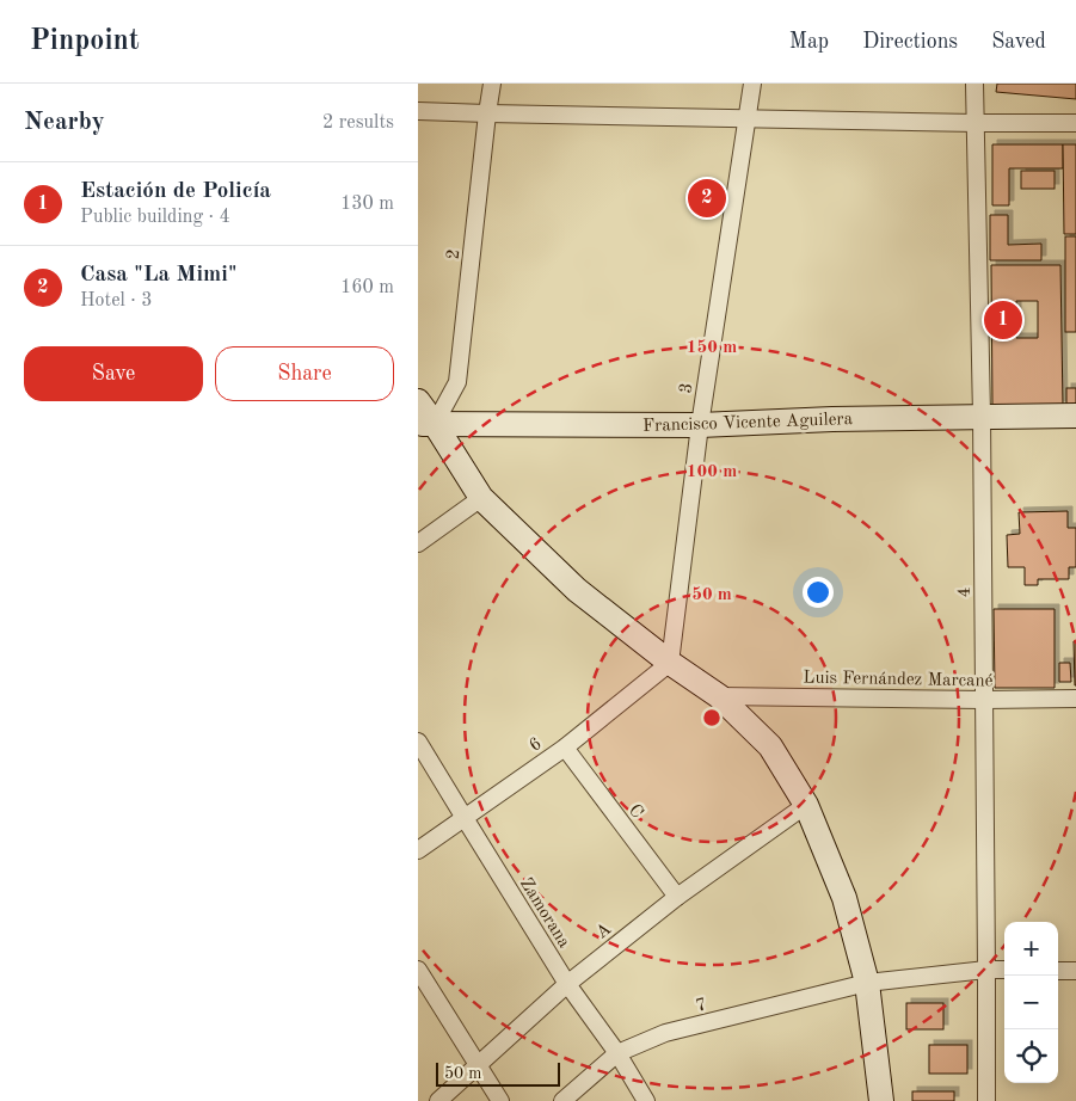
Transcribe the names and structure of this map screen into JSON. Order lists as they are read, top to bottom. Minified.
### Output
{"streets":{"main road":["Francisco Vicente Aguilera"],"street":["2","3","4","Luis Fernández Marcané","6","C","Zamorana","A","7"]},"crossings":[["2","Francisco Vicente Aguilera"],["3","Francisco Vicente Aguilera"],["3","6"],["Francisco Vicente Aguilera","4"],["4","Luis Fernández Marcané"],["4","7"],["6","C"],["6","Zamorana"],["C","A"],["Zamorana","A"],["Zamorana","7"]],"scale_bar":"50 m","page":{"header":"Pinpoint","nav":["Map","Directions","Saved"],"heading":["Nearby","2 results"],"list":[{"mark":"1","name":"Estación de Policía","note":"Public building · 4","value":"130 m"},{"mark":"2","name":"Casa \"La Mimi\"","note":"Hotel · 3","value":"160 m"}],"pins":["2","1"],"buttons":["Save","Share"],"map_buttons":["+","−"],"scale":"50 m"},"rings":["150 m","100 m","50 m"]}
